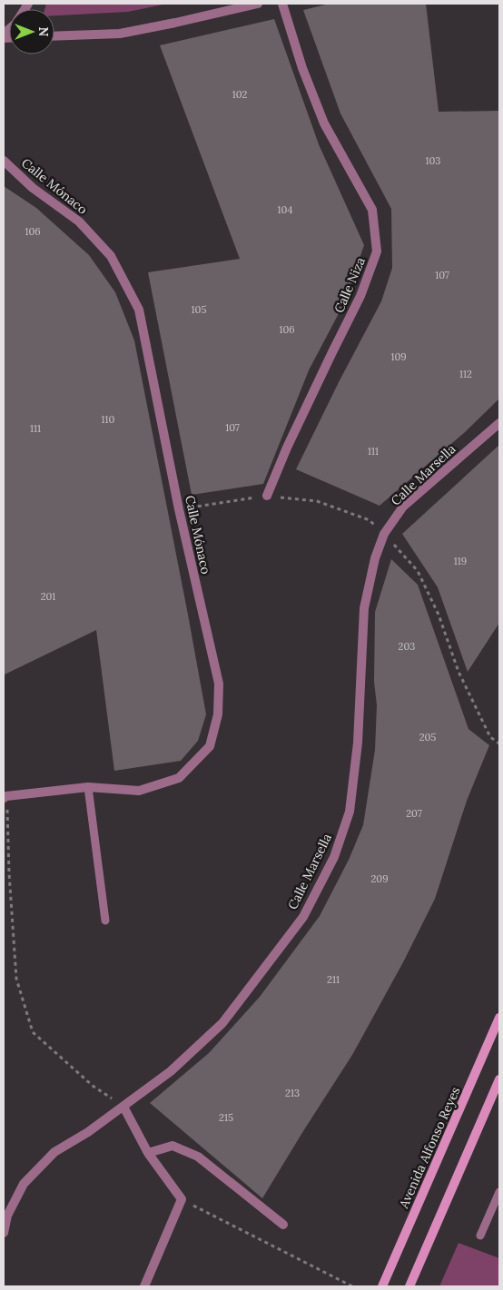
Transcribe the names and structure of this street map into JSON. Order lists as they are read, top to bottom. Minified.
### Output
{"streets":{"main road":["Avenida Alfonso Reyes"],"street":["Calle Mónaco","Calle Niza","Calle Marsella"]},"house_numbers":["102","103","104","106","107","105","106","109","112","110","107","111","111","119","201","203","205","207","209","211","213","215"],"north":"right"}
